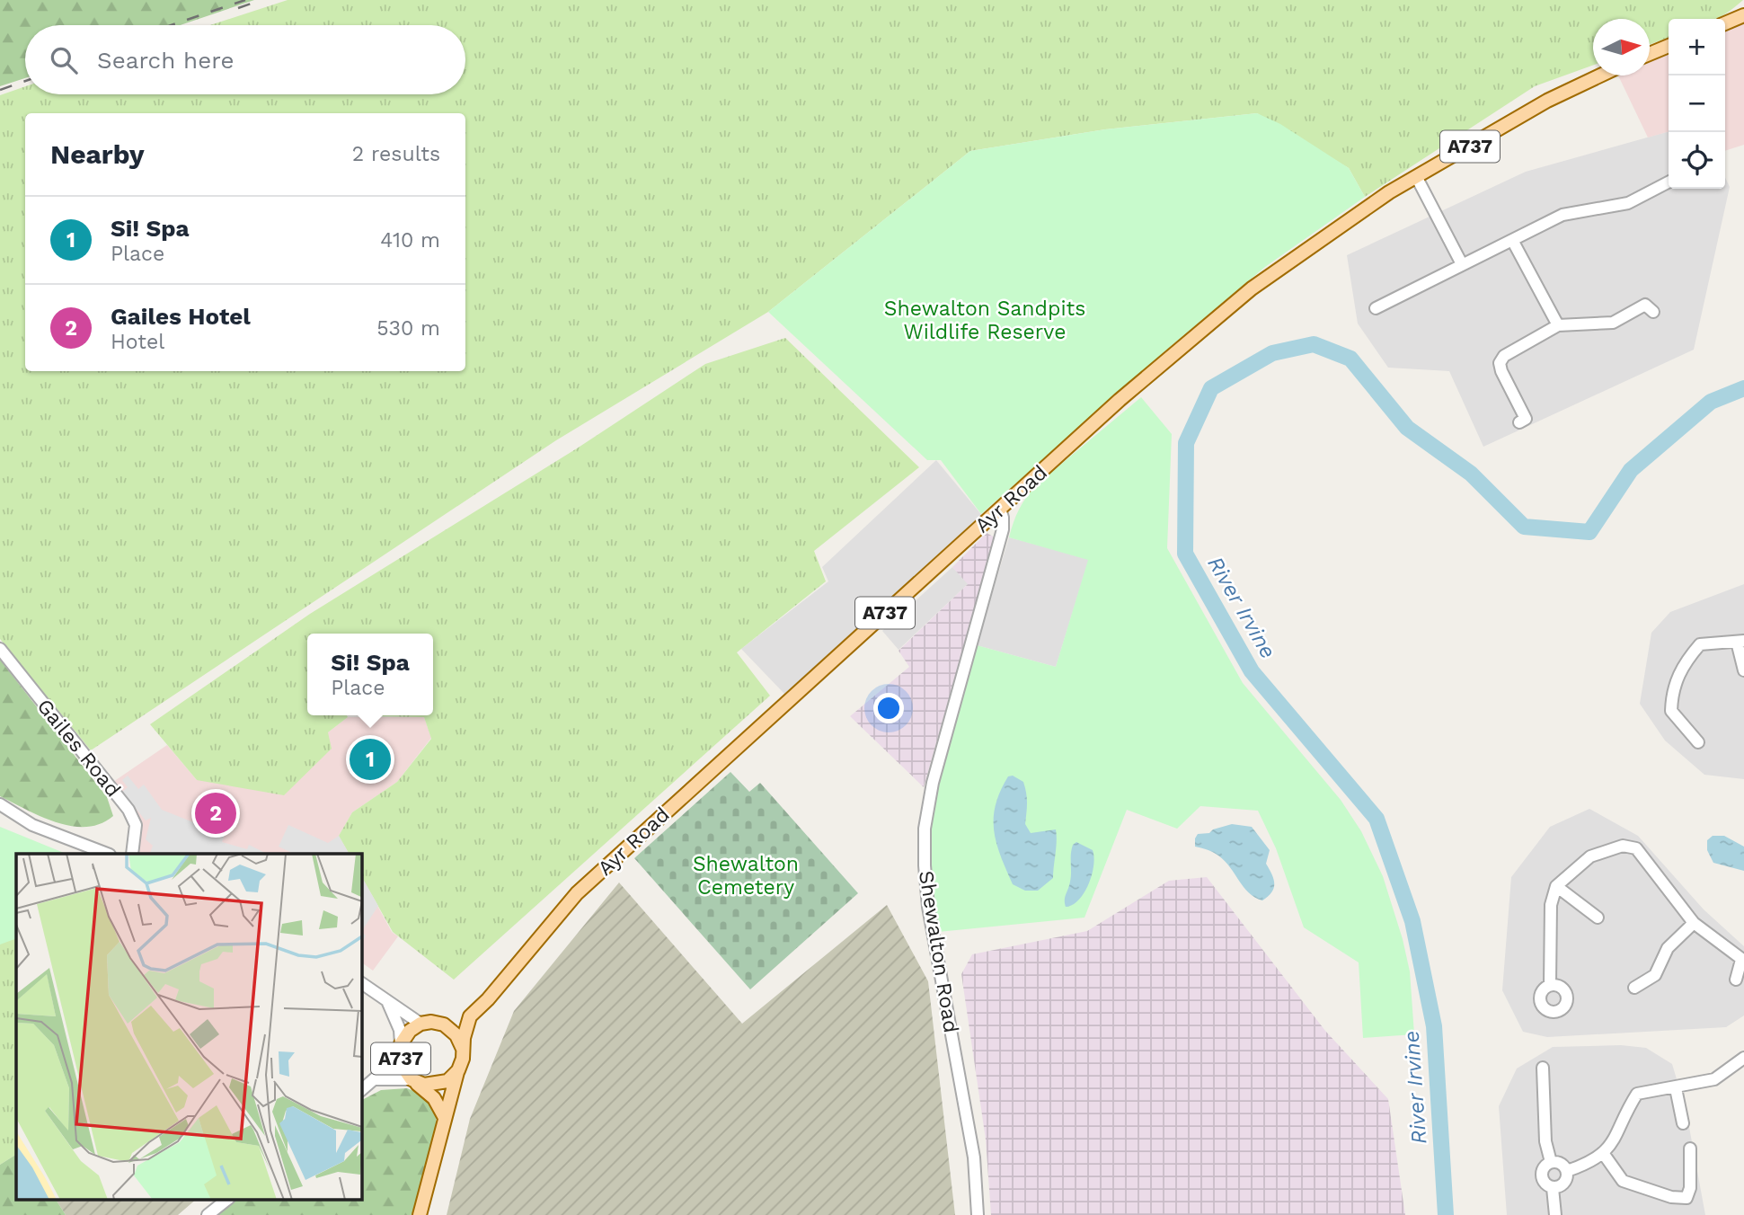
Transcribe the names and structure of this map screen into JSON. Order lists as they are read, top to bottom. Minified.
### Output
{"streets":{"main road":["A737","Ayr Road"],"street":["Gailes Road","Shewalton Road"]},"crossings":[["A737","Ayr Road"],["Ayr Road","Shewalton Road"]],"water":["River Irvine"],"parks":["Shewalton Sandpits Wildlife Reserve","Shewalton Cemetery"],"north":"right","page":{"map_buttons":["+","−"],"search":"Search here","heading":["Nearby","2 results"],"list":[{"mark":"1","name":"Si! Spa","note":"Place","value":"410 m"},{"mark":"2","name":"Gailes Hotel","note":"Hotel","value":"530 m"}],"popup":["Si! Spa","Place"],"pins":["1","2"]}}
